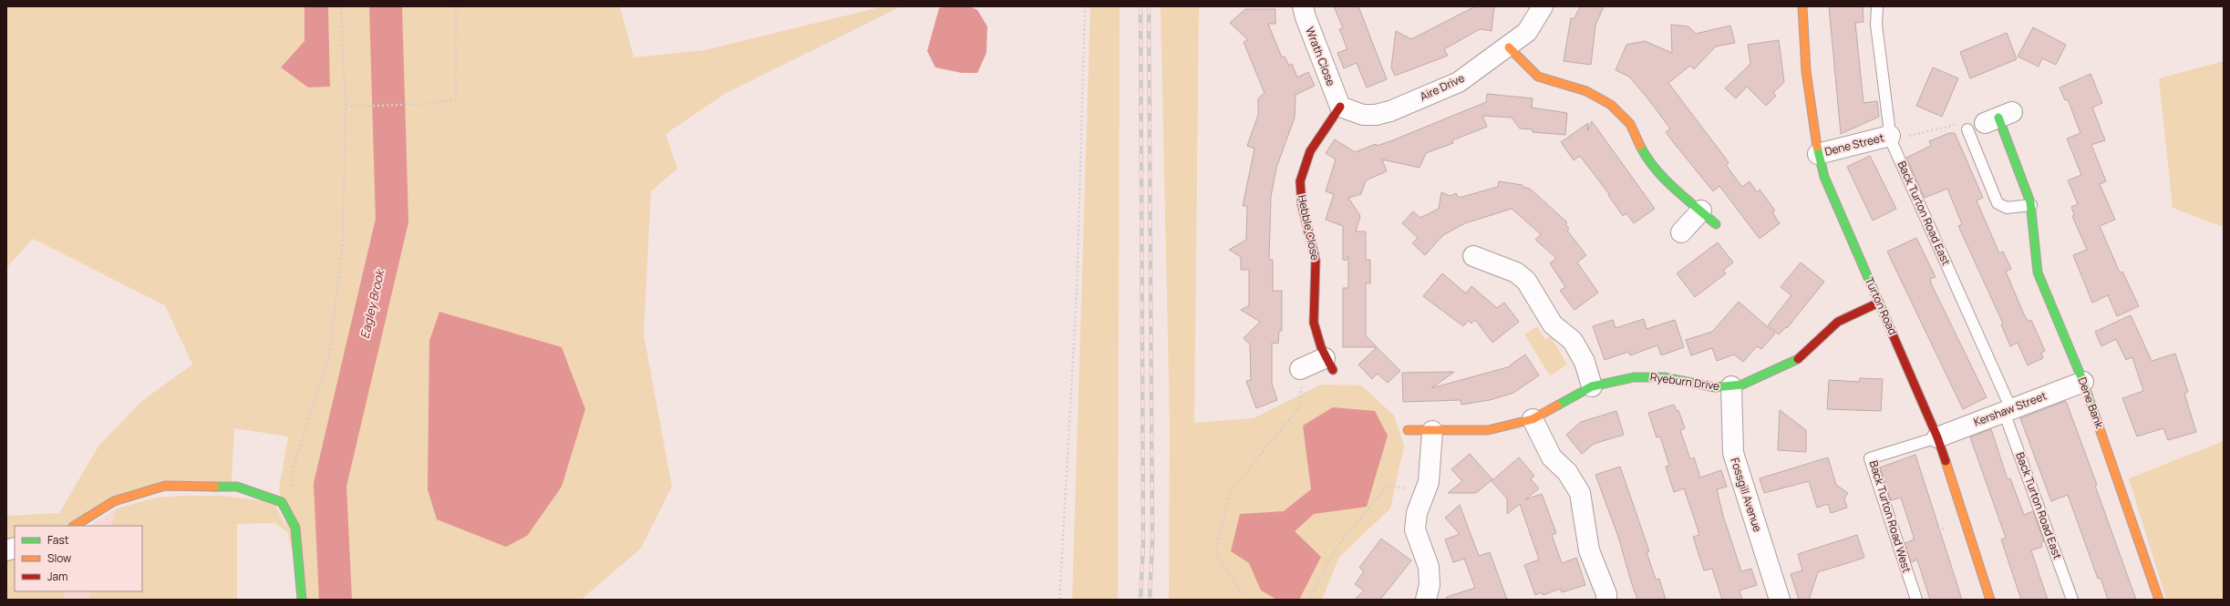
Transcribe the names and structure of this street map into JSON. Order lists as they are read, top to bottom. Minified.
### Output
{"streets":{"street":["Wrath Close","Aire Drive","Dene Street","Hebble Close","Turton Road","Ryeburn Drive","Dene Bank","Kershaw Street","Fossgill Avenue"],"lane":["Back Turton Road East","Back Turton Road West"]},"crossings":[["Wrath Close","Aire Drive"],["Wrath Close","Hebble Close"],["Aire Drive","Hebble Close"],["Dene Street","Back Turton Road East"],["Dene Street","Turton Road"],["Back Turton Road East","Kershaw Street"],["Turton Road","Ryeburn Drive"],["Turton Road","Kershaw Street"],["Turton Road","Back Turton Road West"],["Ryeburn Drive","Fossgill Avenue"],["Dene Bank","Kershaw Street"],["Kershaw Street","Back Turton Road West"]],"water":["Eagley Brook"],"legend":["Fast","Slow","Jam"]}
